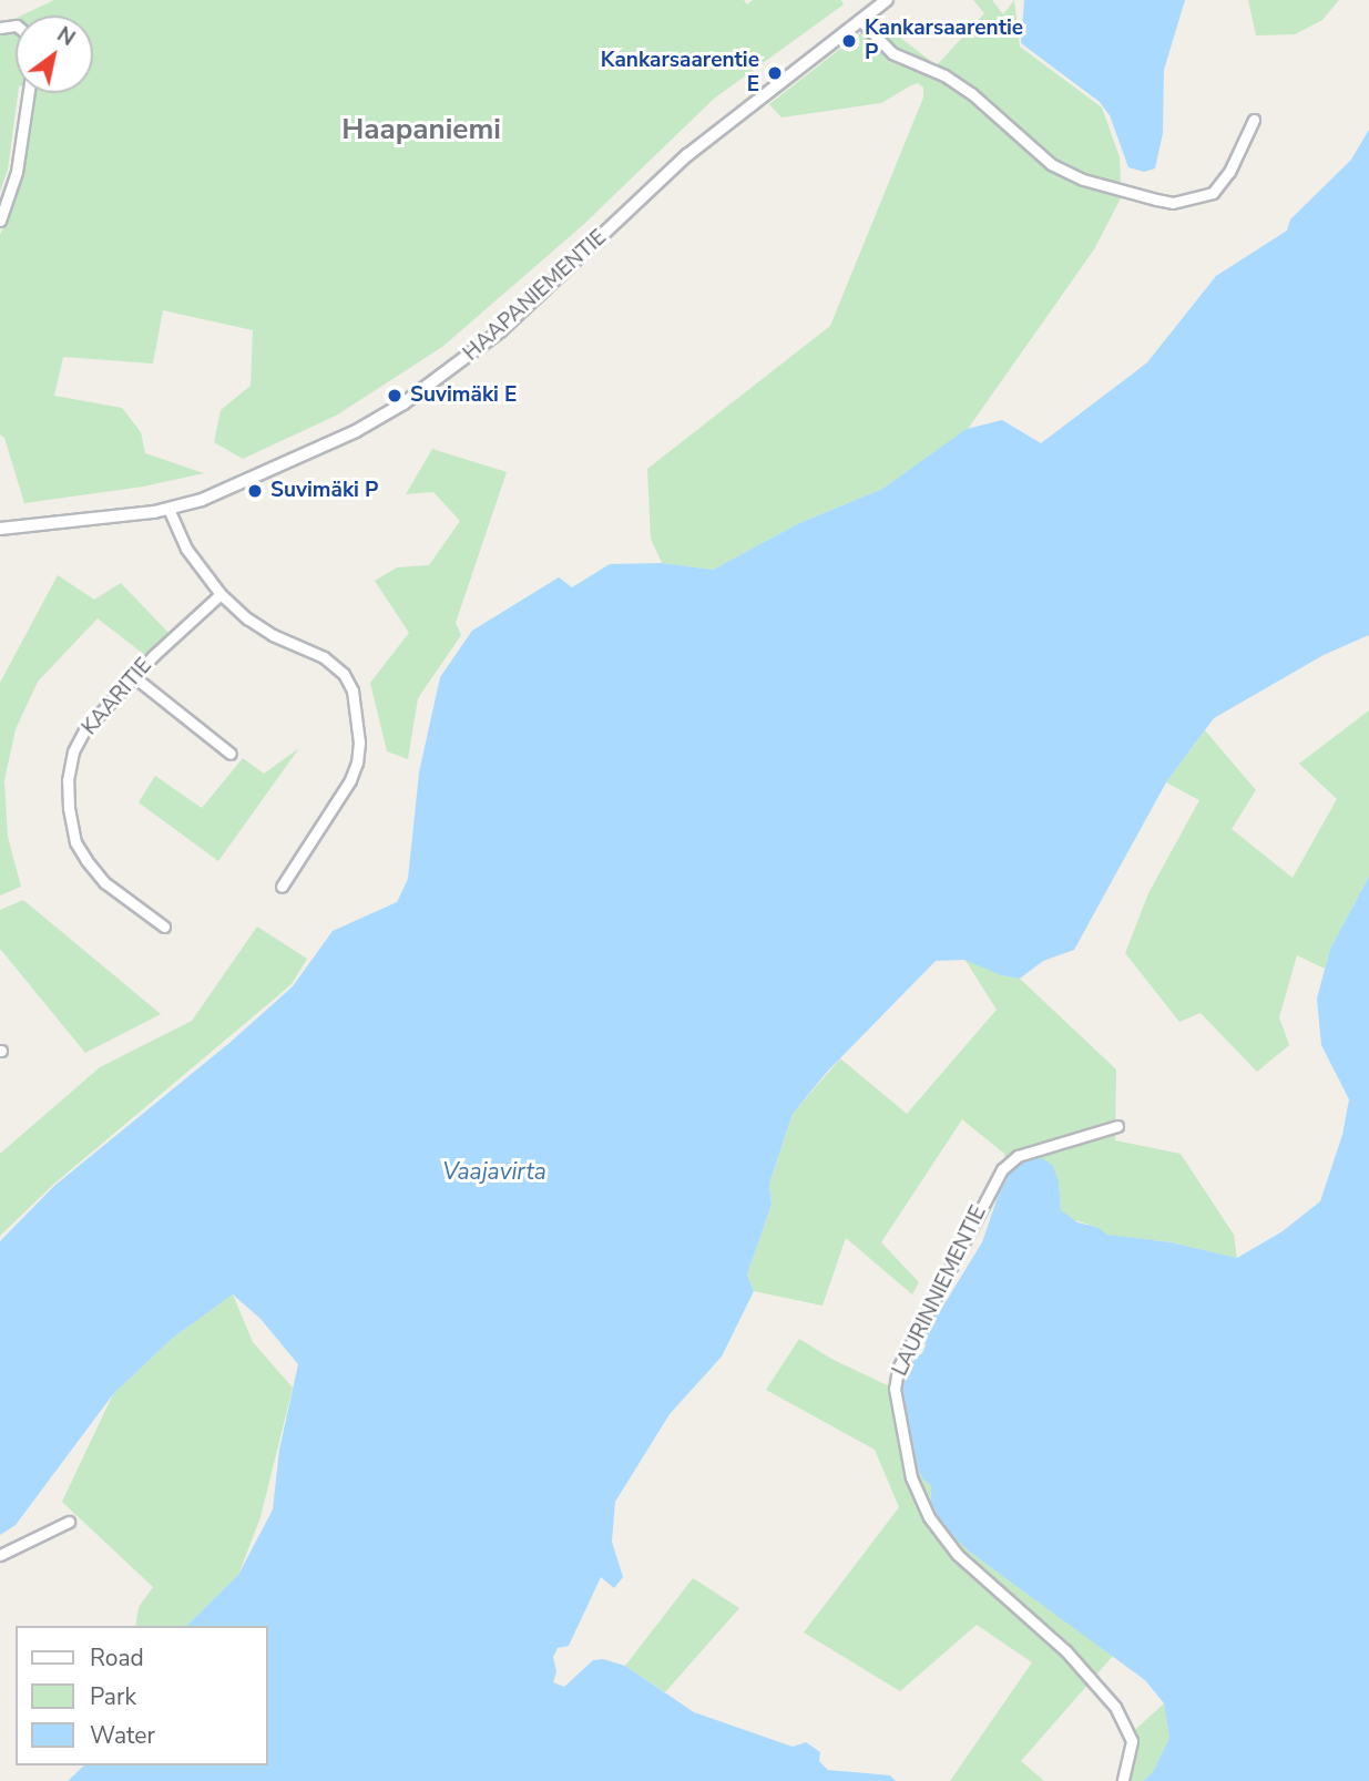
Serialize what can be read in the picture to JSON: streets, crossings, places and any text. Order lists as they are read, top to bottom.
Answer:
{
  "streets": {
    "street": ["HAAPANIEMENTIE", "KAARITIE", "LAURINNIEMENTIE"]
  },
  "districts": ["Haapaniemi"],
  "water": ["Vaajavirta"],
  "places": [
    "Kankarsaarentie P",
    "Kankarsaarentie E",
    "Suvimäki E",
    "Suvimäki P"
  ],
  "legend": ["Road", "Park", "Water"],
  "north": "top right"
}
